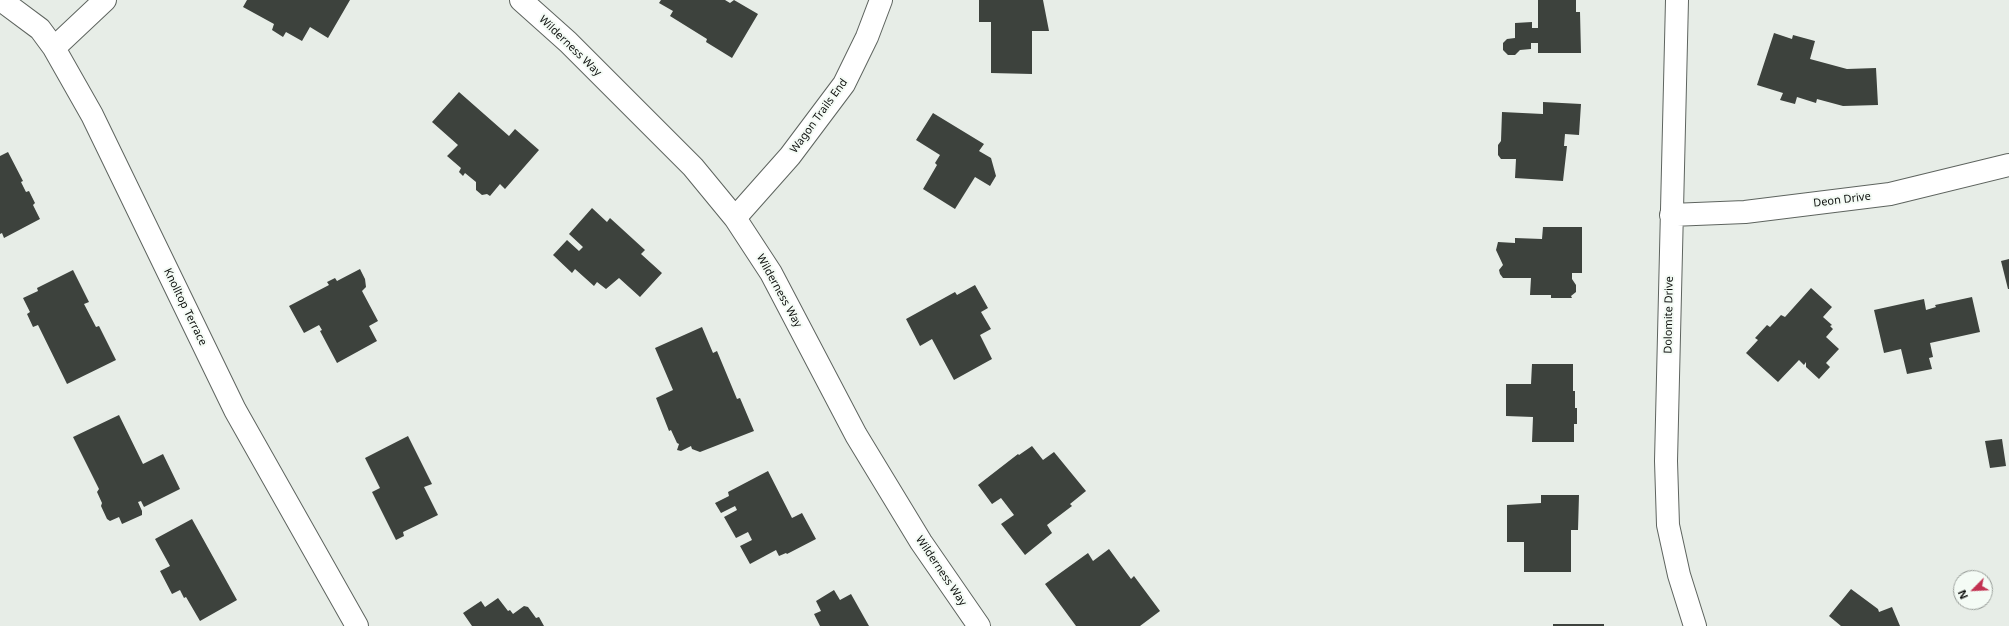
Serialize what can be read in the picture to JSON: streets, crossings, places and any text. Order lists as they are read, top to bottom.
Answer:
{
  "streets": {
    "street": [
      "Wilderness Way",
      "Wagon Trails End",
      "Deon Drive",
      "Knolltop Terrace",
      "Dolomite Drive"
    ]
  },
  "crossings": [
    ["Wilderness Way", "Wagon Trails End"],
    ["Deon Drive", "Dolomite Drive"]
  ],
  "north": "bottom left"
}
